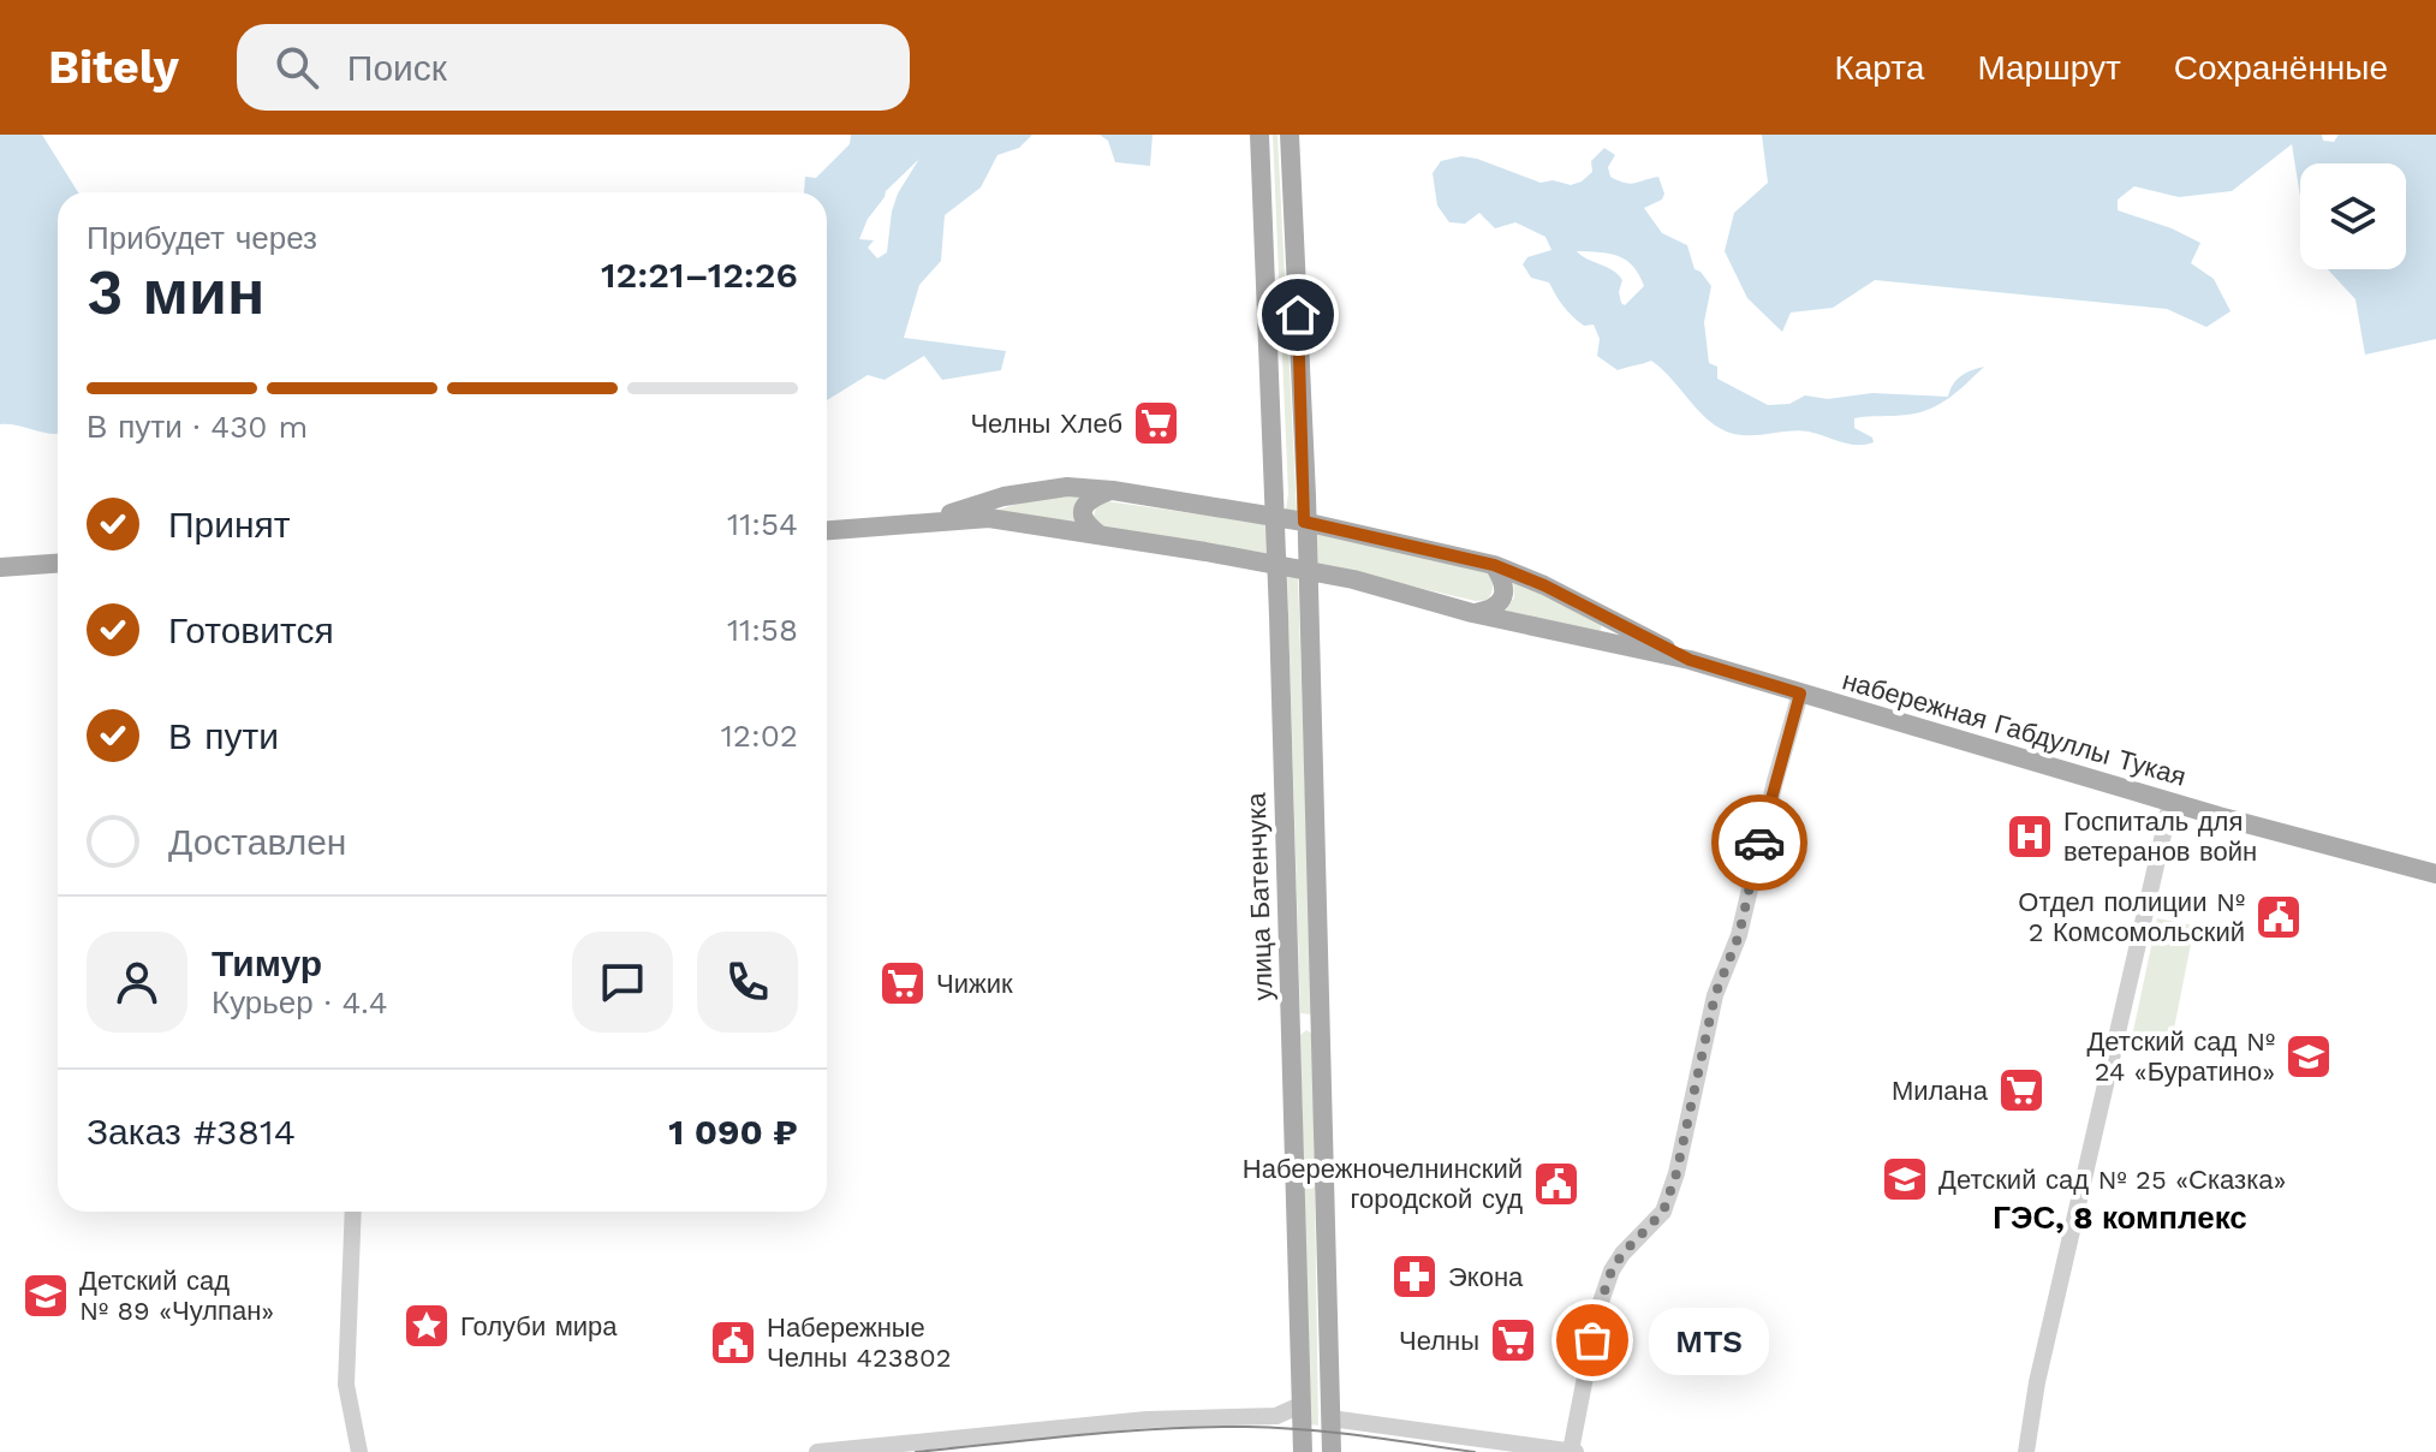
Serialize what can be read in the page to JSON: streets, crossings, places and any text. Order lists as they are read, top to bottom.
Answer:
{
  "streets": {
    "main road": ["набережная Габдуллы Тукая", "улица Батенчука"]
  },
  "crossings": [
    ["набережная Габдуллы Тукая", "улица Батенчука"]
  ],
  "districts": ["ГЭС, 8 комплекс"],
  "places": {
    "supermarket": [
      "Челны Хлеб",
      "Чижик",
      "Милана",
      "Челны"
    ],
    "hospital": ["Госпиталь для ветеранов войн"],
    "public building": ["Отдел полиции № 2 Комсомольский", "Набережночелнинский городской суд", "Набережные Челны 423802"],
    "school or university": ["Детский сад № 24 «Буратино»", "Детский сад № 25 «Сказка»", "Детский сад № 89 «Чулпан»"],
    "pharmacy": ["Экона"],
    "place": ["Голуби мира"],
    "other": ["MTS"]
  },
  "page": {
    "header": "Bitely",
    "search": "Поиск",
    "nav": ["Карта", "Маршрут", "Сохранённые"],
    "heading": ["3 мин", "Прибудет через", "12:21–12:26"],
    "panel": [
      "Тимур",
      "Курьер · 4.4",
      "Заказ #3814",
      "1 090 ₽"
    ],
    "bar": "В пути · 430 m",
    "list": [
      ["Принят", "11:54"],
      ["Готовится", "11:58"],
      ["В пути", "12:02"],
      "Доставлен"
    ],
    "bubble": "MTS"
  }
}
